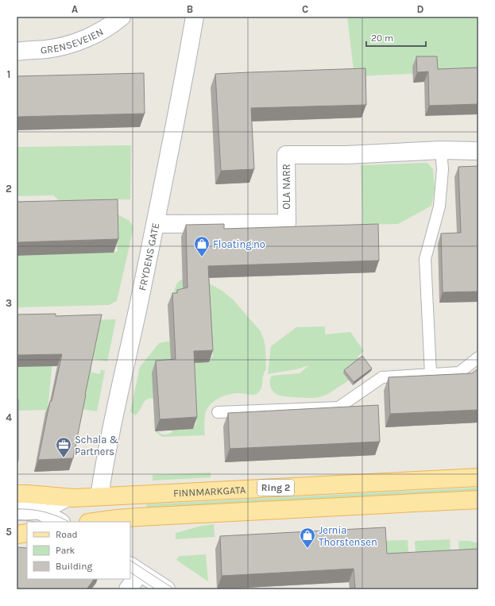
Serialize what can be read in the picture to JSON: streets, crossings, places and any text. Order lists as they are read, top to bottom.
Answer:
{
  "streets": {
    "main road": ["Ring 2", "FINNMARKGATA"],
    "street": ["GRENSEVEIEN", "OLA NARR", "FRYDENS GATE"]
  },
  "crossings": [
    ["OLA NARR", "FRYDENS GATE"],
    ["FRYDENS GATE", "FINNMARKGATA"]
  ],
  "places": {
    "shop": ["Floating.no", "Jernia Thorstensen"],
    "office": ["Schala & Partners"]
  },
  "legend": ["Road", "Park", "Building"],
  "scale_bar": "20 m",
  "grid": {
    "columns": [
      "A",
      "B",
      "C",
      "D"
    ],
    "rows": [
      "1",
      "2",
      "3",
      "4",
      "5"
    ]
  }
}
